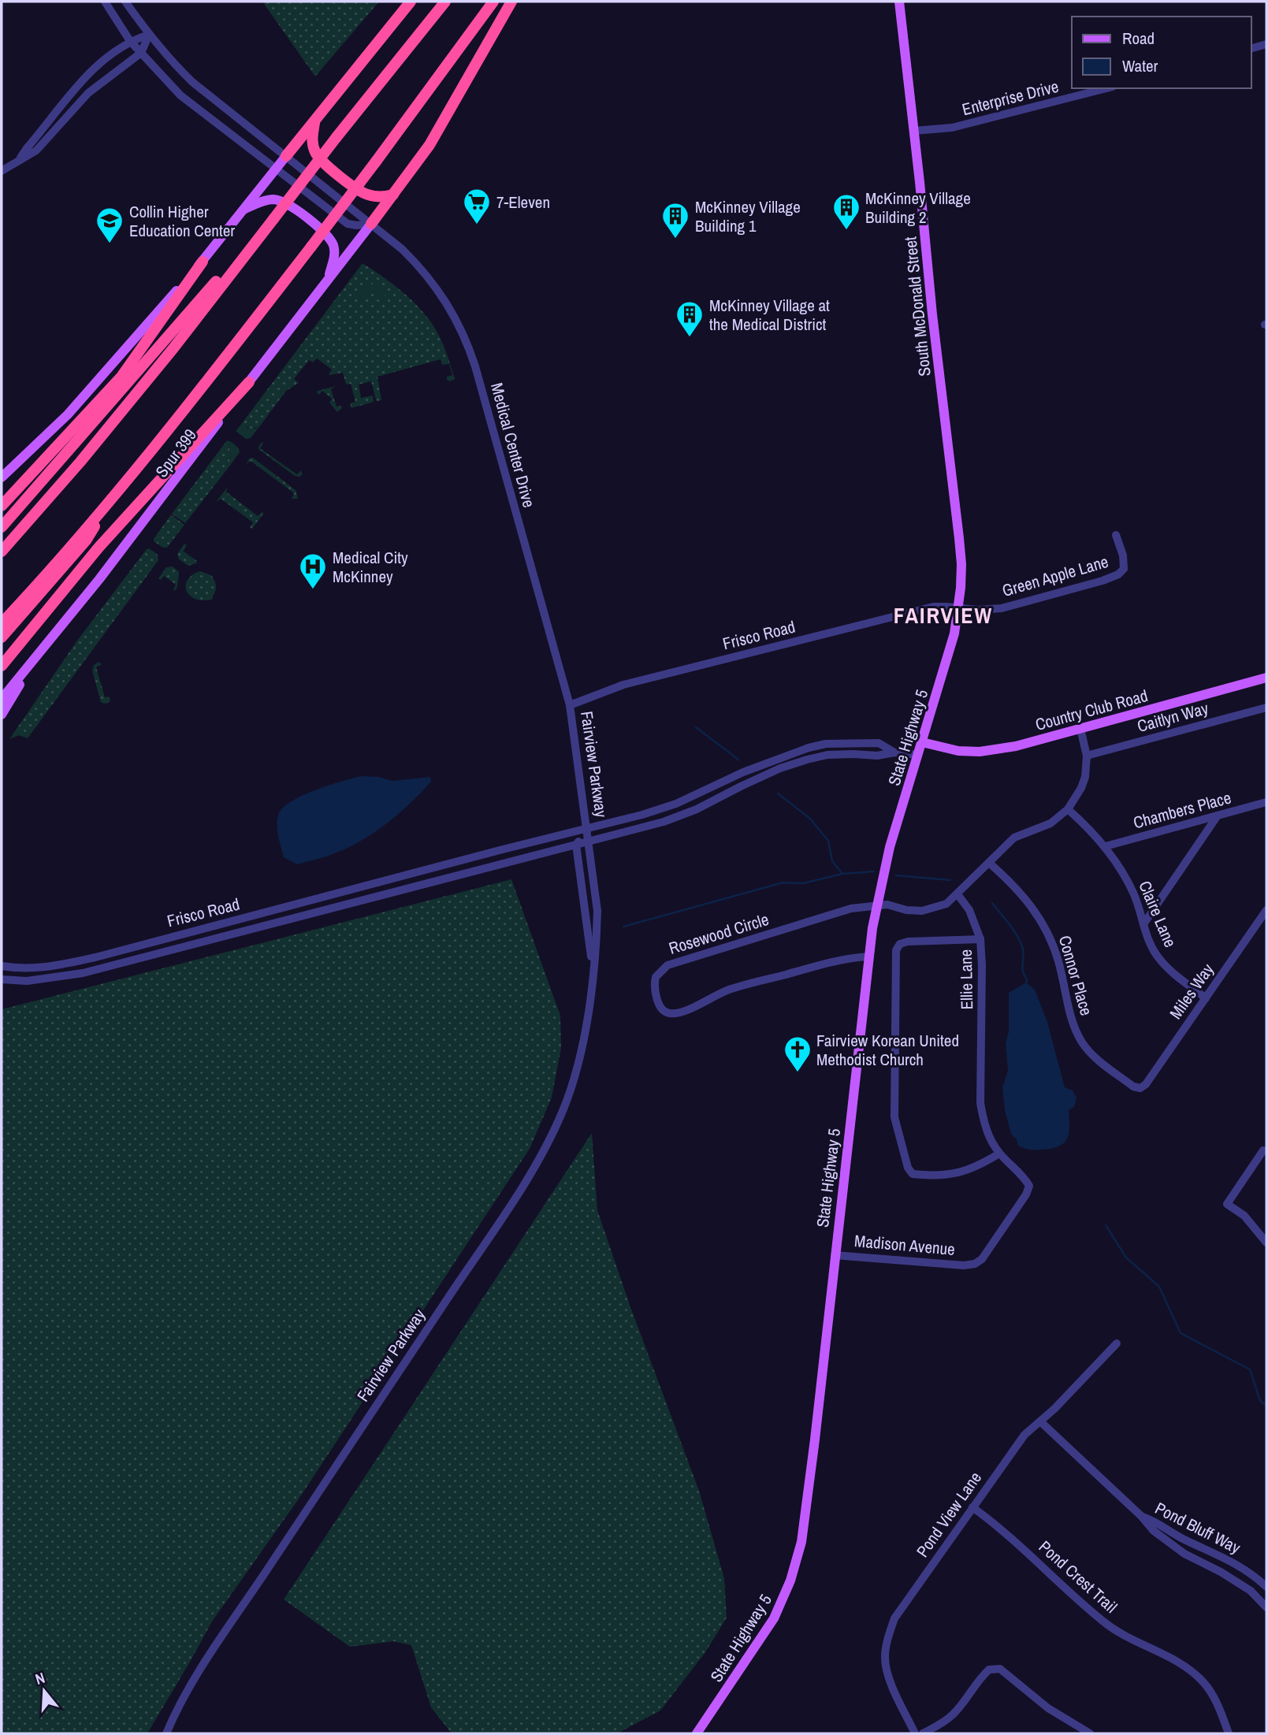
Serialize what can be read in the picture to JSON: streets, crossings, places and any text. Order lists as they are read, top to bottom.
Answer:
{
  "streets": {
    "main road": [
      "South McDonald Street",
      "Spur 399",
      "Country Club Road",
      "State Highway 5"
    ],
    "street": [
      "Enterprise Drive",
      "Medical Center Drive",
      "Green Apple Lane",
      "Frisco Road",
      "Caitlyn Way",
      "Fairview Parkway",
      "Chambers Place",
      "Claire Lane",
      "Rosewood Circle",
      "Connor Place",
      "Ellie Lane",
      "Miles Way",
      "Madison Avenue",
      "Pond View Lane",
      "Pond Bluff Way",
      "Pond Crest Trail"
    ]
  },
  "crossings": [
    ["Enterprise Drive", "South McDonald Street"],
    ["South McDonald Street", "Green Apple Lane"],
    ["South McDonald Street", "Frisco Road"],
    ["South McDonald Street", "State Highway 5"],
    ["Medical Center Drive", "Spur 399"],
    ["Medical Center Drive", "Frisco Road"],
    ["Medical Center Drive", "Fairview Parkway"],
    ["Green Apple Lane", "Frisco Road"],
    ["Green Apple Lane", "State Highway 5"],
    ["Frisco Road", "State Highway 5"],
    ["Frisco Road", "Fairview Parkway"],
    ["Country Club Road", "State Highway 5"],
    ["State Highway 5", "Rosewood Circle"],
    ["State Highway 5", "Madison Avenue"],
    ["Chambers Place", "Claire Lane"],
    ["Claire Lane", "Miles Way"],
    ["Connor Place", "Miles Way"],
    ["Ellie Lane", "Madison Avenue"],
    ["Pond View Lane", "Pond Bluff Way"],
    ["Pond View Lane", "Pond Crest Trail"]
  ],
  "districts": ["FAIRVIEW"],
  "places": {
    "supermarket": ["7-Eleven"],
    "building": ["McKinney Village Building 2", "McKinney Village Building 1", "McKinney Village at the Medical District"],
    "school or university": ["Collin Higher Education Center"],
    "hospital": ["Medical City McKinney"],
    "church": ["Fairview Korean United Methodist Church"]
  },
  "legend": ["Road", "Water"],
  "north": "top"
}
